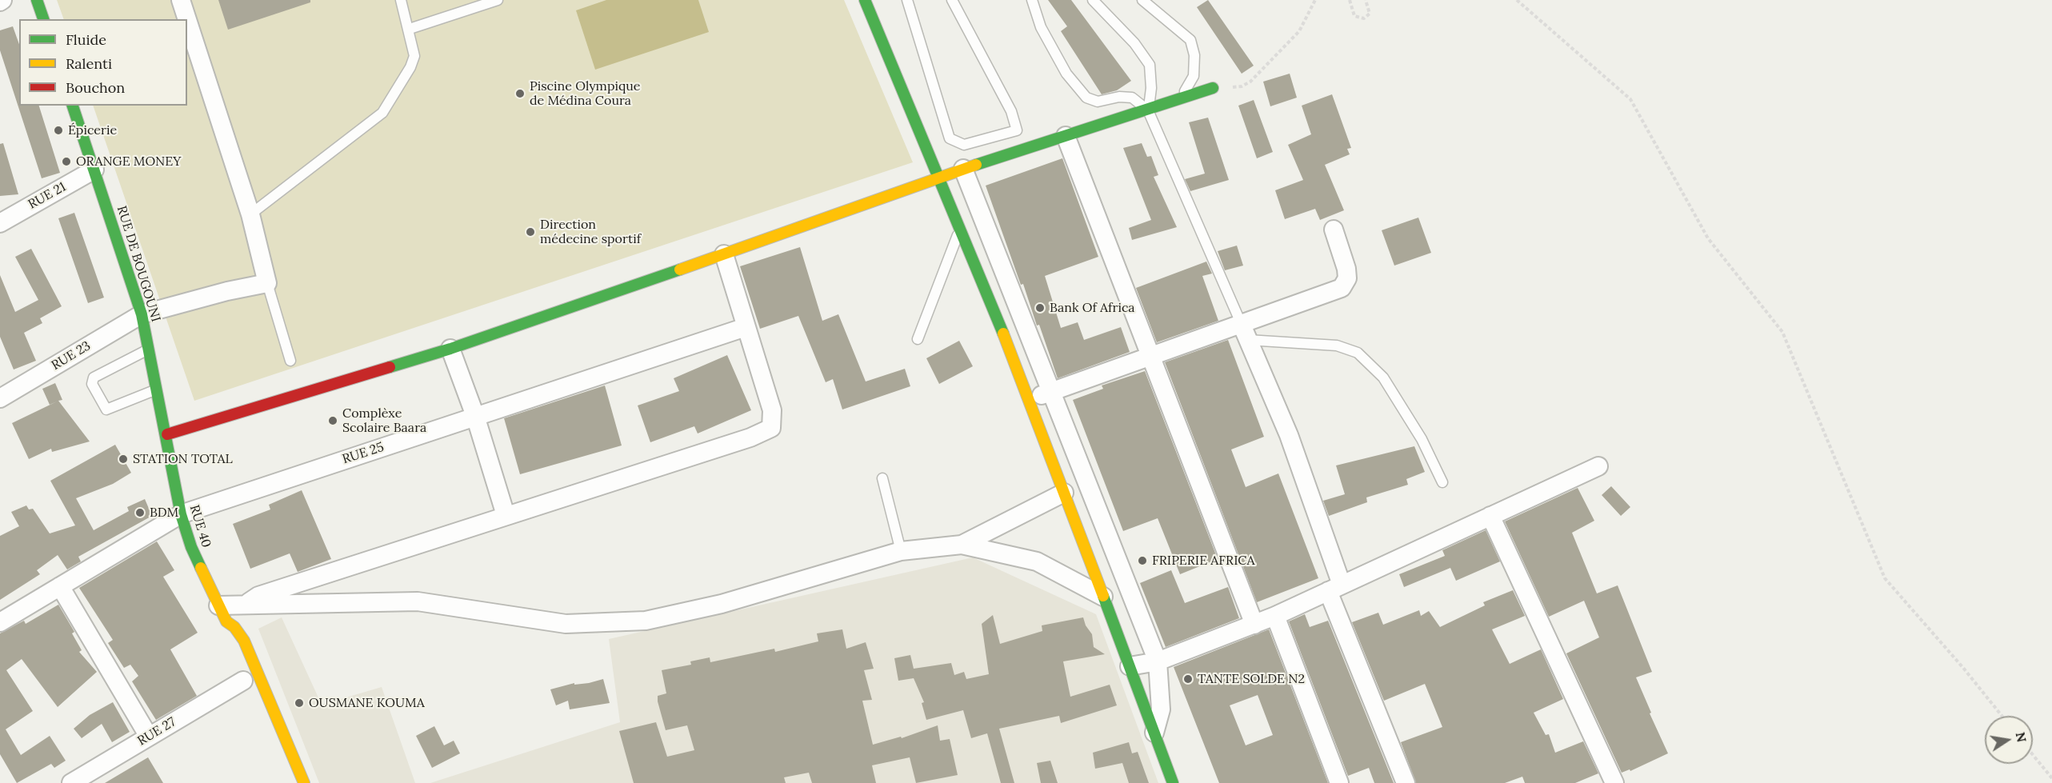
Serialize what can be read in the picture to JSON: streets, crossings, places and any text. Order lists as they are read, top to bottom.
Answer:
{
  "streets": {
    "street": [
      "RUE 21",
      "RUE DE BOUGOUNI",
      "RUE 23",
      "RUE 25",
      "RUE 40",
      "RUE 27"
    ]
  },
  "crossings": [
    ["RUE 21", "RUE DE BOUGOUNI"],
    ["RUE DE BOUGOUNI", "RUE 23"],
    ["RUE DE BOUGOUNI", "RUE 40"],
    ["RUE 25", "RUE 40"]
  ],
  "places": [
    "Piscine Olympique de Médina Coura",
    "Épicerie",
    "ORANGE MONEY",
    "Direction médecine sportif",
    "Bank Of Africa",
    "Complèxe Scolaire Baara",
    "STATION TOTAL",
    "BDM",
    "FRIPERIE AFRICA",
    "TANTE SOLDE N2",
    "OUSMANE KOUMA"
  ],
  "legend": ["Fluide", "Ralenti", "Bouchon"],
  "north": "right"
}
